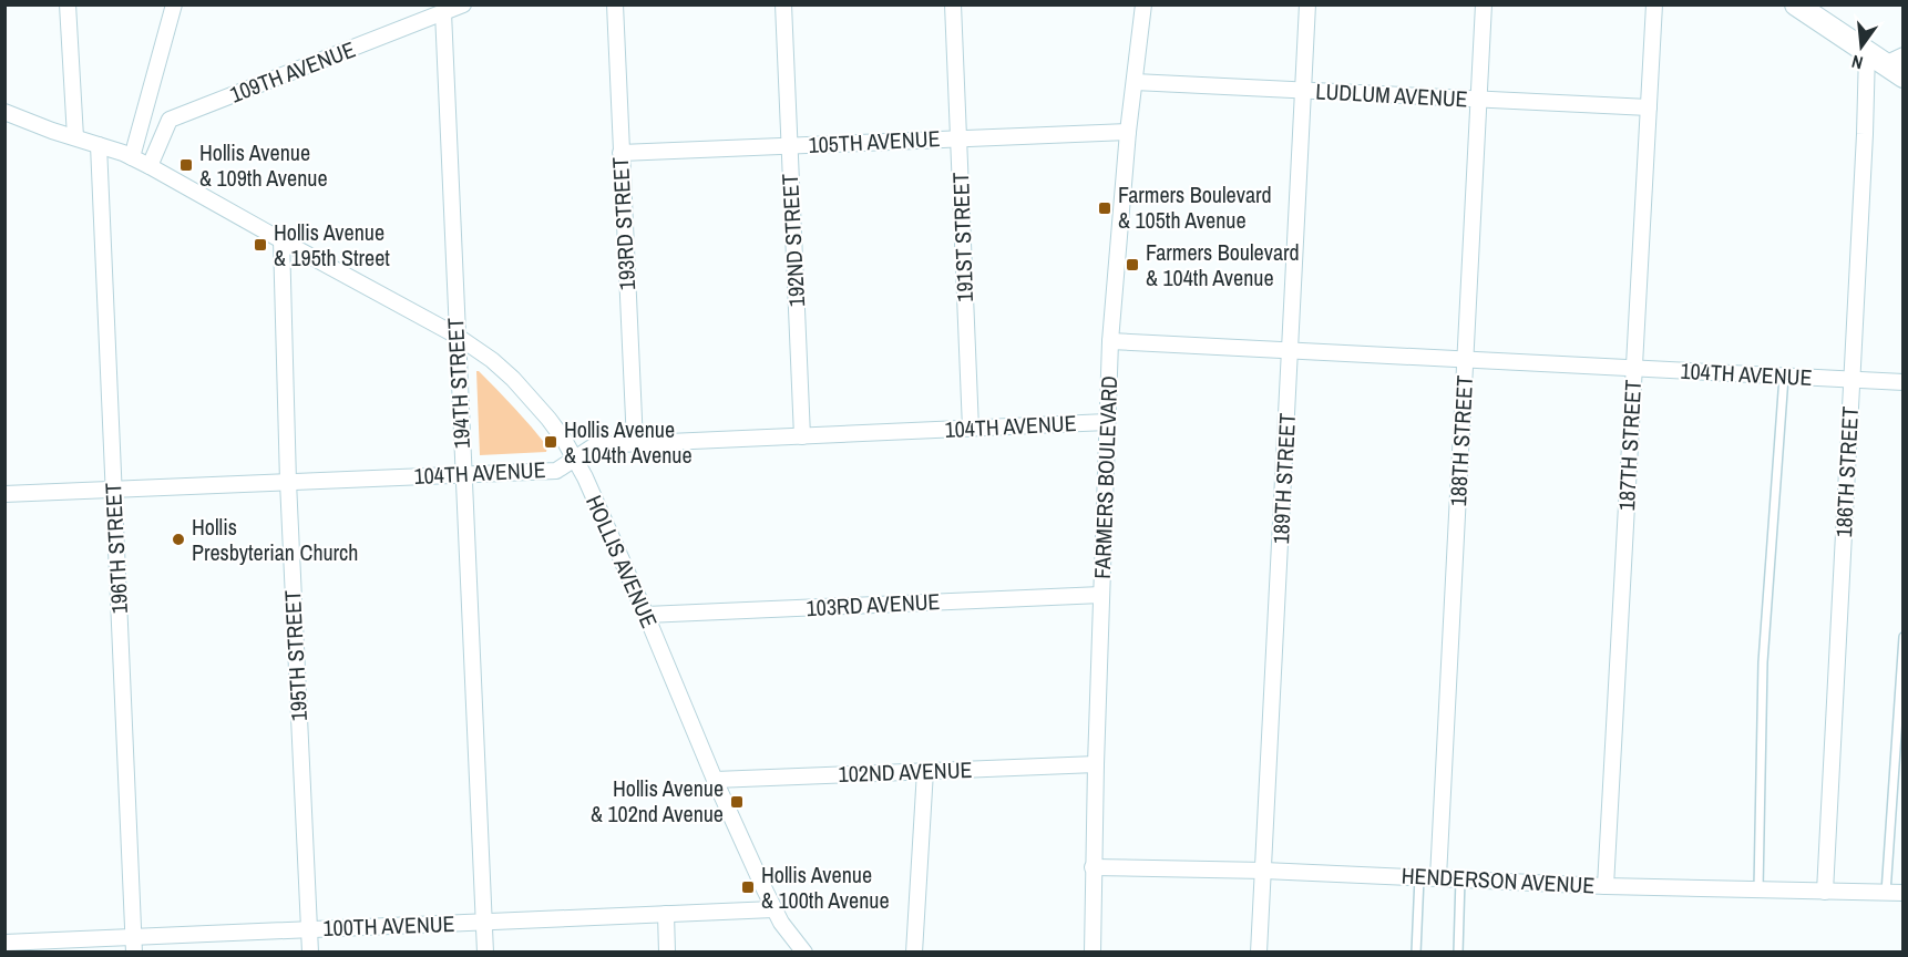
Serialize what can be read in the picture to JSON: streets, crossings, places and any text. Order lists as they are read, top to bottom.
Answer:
{
  "streets": {
    "street": [
      "109TH AVENUE",
      "LUDLUM AVENUE",
      "105TH AVENUE",
      "193RD STREET",
      "191ST STREET",
      "192ND STREET",
      "104TH AVENUE",
      "194TH STREET",
      "188TH STREET",
      "187TH STREET",
      "186TH STREET",
      "FARMERS BOULEVARD",
      "189TH STREET",
      "196TH STREET",
      "HOLLIS AVENUE",
      "103RD AVENUE",
      "195TH STREET",
      "102ND AVENUE",
      "HENDERSON AVENUE",
      "100TH AVENUE"
    ]
  },
  "crossings": [
    ["109TH AVENUE", "194TH STREET"],
    ["109TH AVENUE", "HOLLIS AVENUE"],
    ["LUDLUM AVENUE", "188TH STREET"],
    ["LUDLUM AVENUE", "187TH STREET"],
    ["LUDLUM AVENUE", "FARMERS BOULEVARD"],
    ["LUDLUM AVENUE", "189TH STREET"],
    ["105TH AVENUE", "193RD STREET"],
    ["105TH AVENUE", "191ST STREET"],
    ["105TH AVENUE", "192ND STREET"],
    ["105TH AVENUE", "FARMERS BOULEVARD"],
    ["193RD STREET", "104TH AVENUE"],
    ["191ST STREET", "104TH AVENUE"],
    ["192ND STREET", "104TH AVENUE"],
    ["104TH AVENUE", "194TH STREET"],
    ["104TH AVENUE", "188TH STREET"],
    ["104TH AVENUE", "187TH STREET"],
    ["104TH AVENUE", "186TH STREET"],
    ["104TH AVENUE", "FARMERS BOULEVARD"],
    ["104TH AVENUE", "189TH STREET"],
    ["104TH AVENUE", "196TH STREET"],
    ["104TH AVENUE", "HOLLIS AVENUE"],
    ["104TH AVENUE", "195TH STREET"],
    ["194TH STREET", "HOLLIS AVENUE"],
    ["194TH STREET", "100TH AVENUE"],
    ["188TH STREET", "HENDERSON AVENUE"],
    ["187TH STREET", "HENDERSON AVENUE"],
    ["186TH STREET", "HENDERSON AVENUE"],
    ["FARMERS BOULEVARD", "103RD AVENUE"],
    ["FARMERS BOULEVARD", "102ND AVENUE"],
    ["FARMERS BOULEVARD", "HENDERSON AVENUE"],
    ["189TH STREET", "HENDERSON AVENUE"],
    ["196TH STREET", "HOLLIS AVENUE"],
    ["196TH STREET", "100TH AVENUE"],
    ["HOLLIS AVENUE", "103RD AVENUE"],
    ["HOLLIS AVENUE", "195TH STREET"],
    ["HOLLIS AVENUE", "102ND AVENUE"],
    ["HOLLIS AVENUE", "100TH AVENUE"],
    ["195TH STREET", "100TH AVENUE"]
  ],
  "places": {
    "transit": [
      "Hollis Avenue & 109th Avenue",
      "Farmers Boulevard & 105th Avenue",
      "Hollis Avenue & 195th Street",
      "Farmers Boulevard & 104th Avenue",
      "Hollis Avenue & 104th Avenue",
      "Hollis Avenue & 102nd Avenue",
      "Hollis Avenue & 100th Avenue"
    ],
    "other": ["Hollis Presbyterian Church"]
  },
  "north": "bottom"
}
